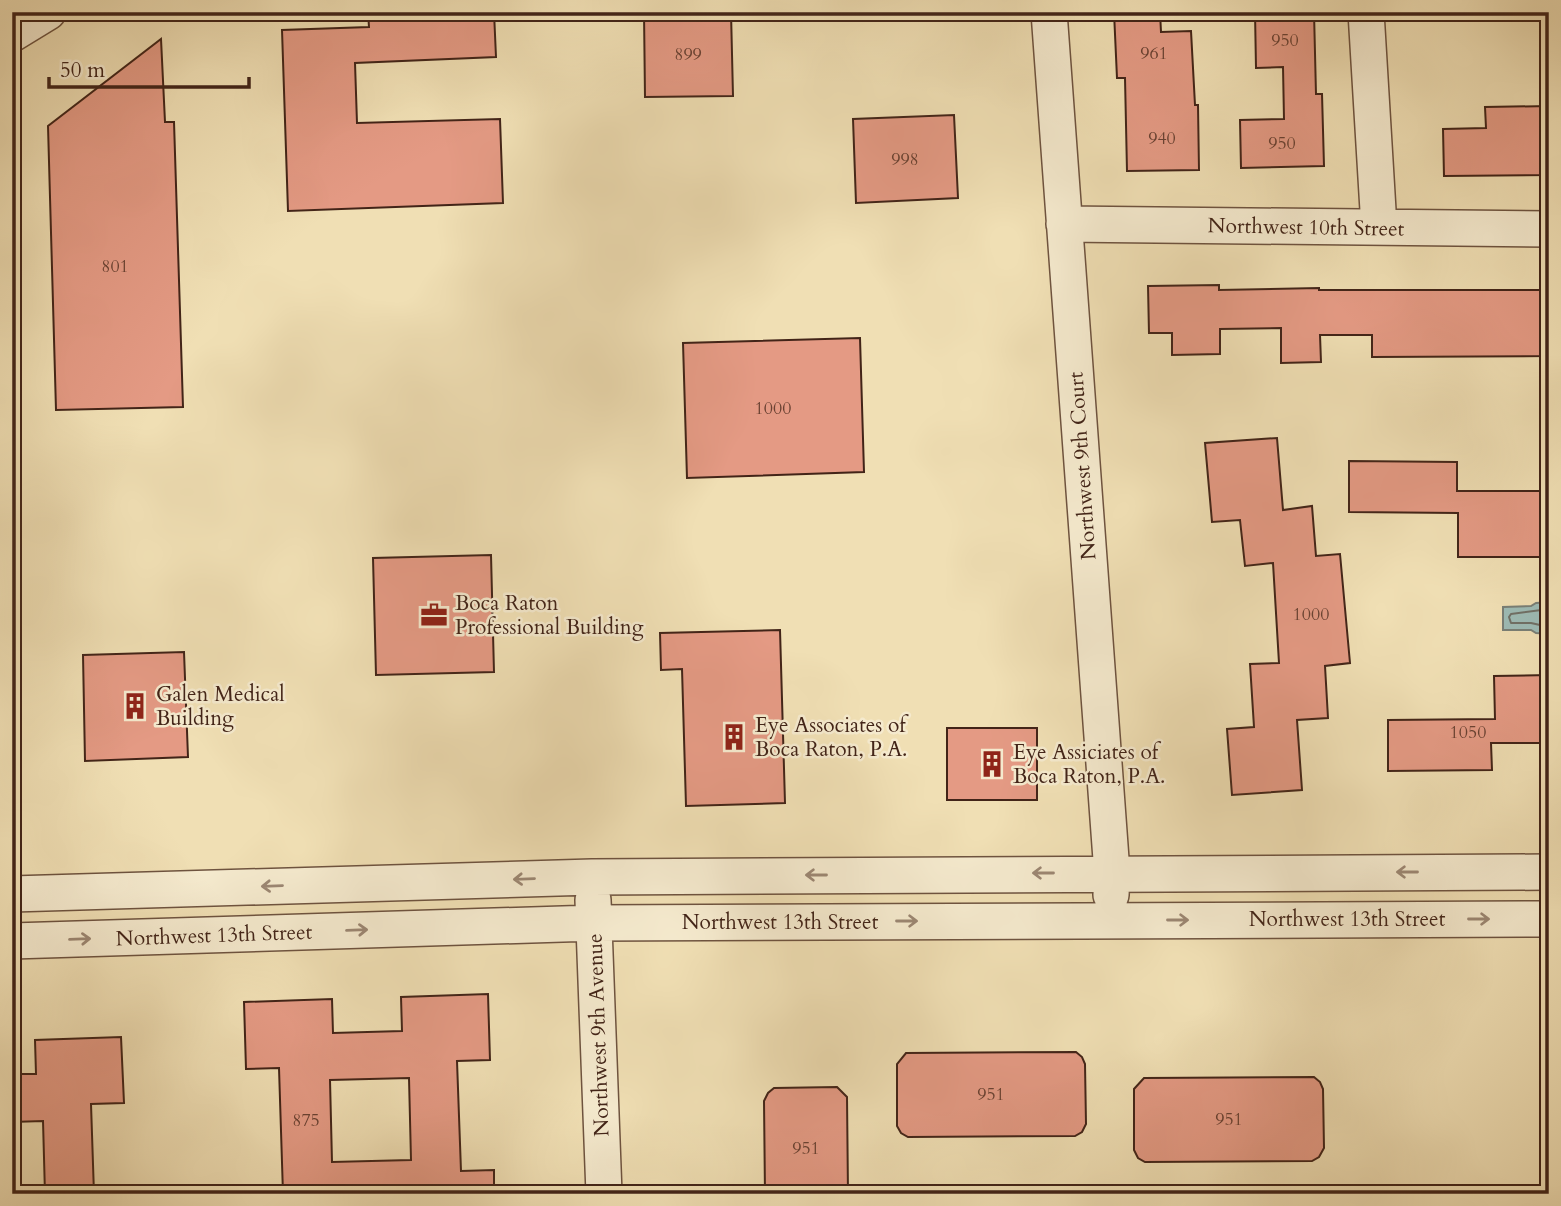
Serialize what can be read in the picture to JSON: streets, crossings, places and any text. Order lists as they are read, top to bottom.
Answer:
{
  "streets": {
    "street": [
      "Northwest 10th Street",
      "Northwest 9th Court",
      "Northwest 13th Street",
      "Northwest 9th Avenue"
    ]
  },
  "crossings": [
    ["Northwest 10th Street", "Northwest 9th Court"],
    ["Northwest 9th Court", "Northwest 13th Street"],
    ["Northwest 13th Street", "Northwest 9th Avenue"]
  ],
  "places": {
    "office": ["Boca Raton Professional Building"],
    "building": ["Galen Medical Building", "Eye Associates of Boca Raton, P.A.", "Eye Assiciates of Boca Raton, P.A."]
  },
  "house_numbers": [
    "950",
    "961",
    "899",
    "940",
    "950",
    "998",
    "801",
    "1000",
    "1000",
    "1050",
    "951",
    "951",
    "875",
    "951"
  ],
  "scale_bar": "50 m"
}
